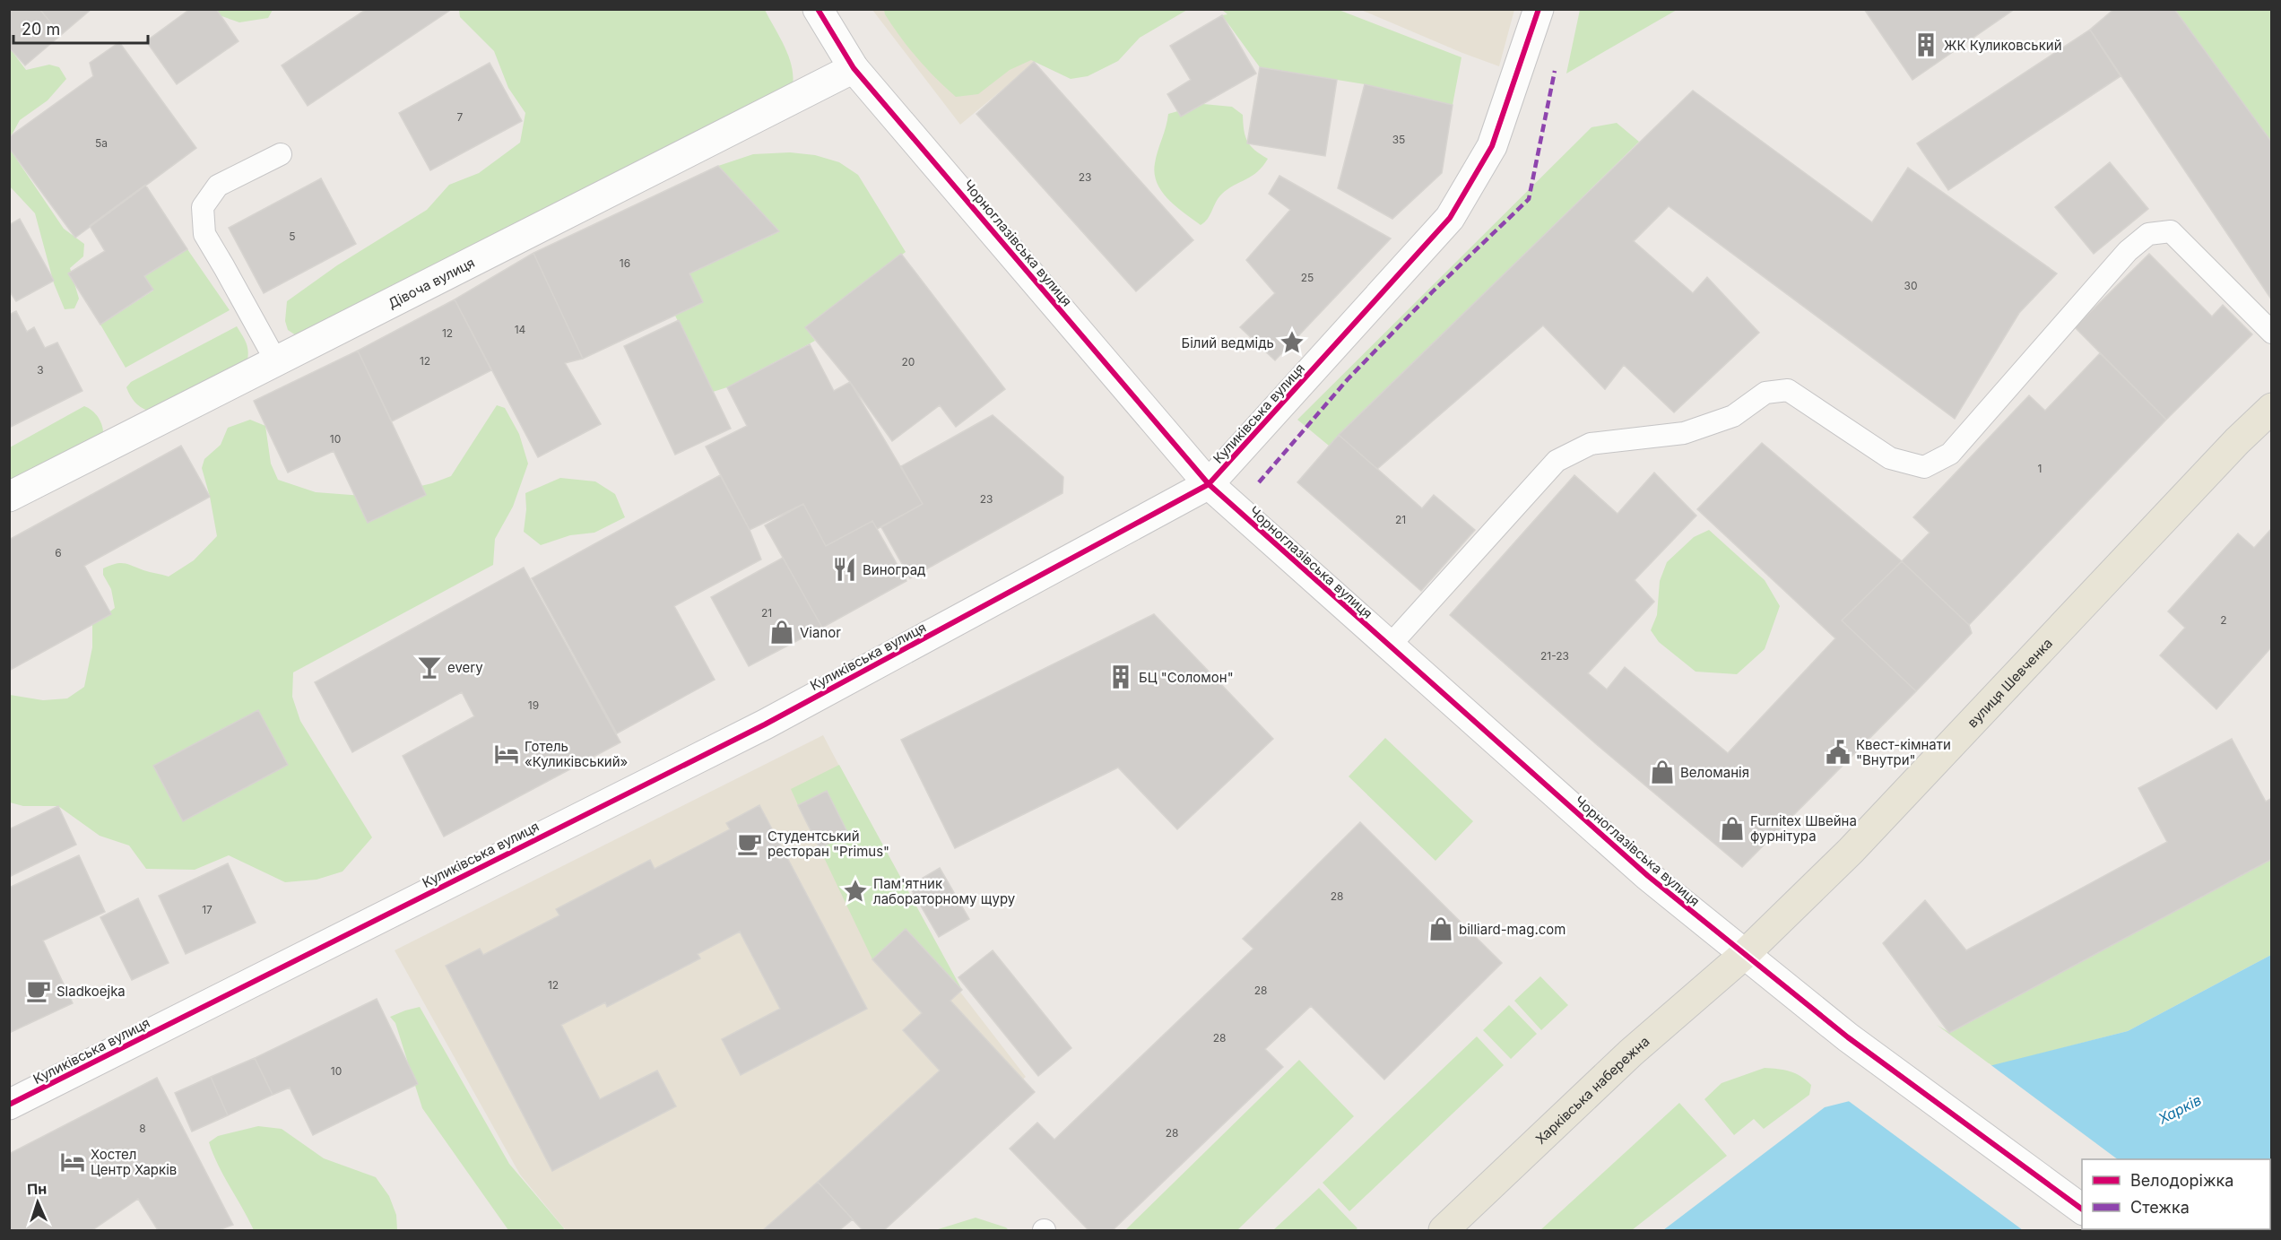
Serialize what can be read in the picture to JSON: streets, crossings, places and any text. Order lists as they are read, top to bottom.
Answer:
{
  "streets": {
    "main road": ["вулиця Шевченка", "Харківська набережна"],
    "street": ["Чорноглазівська вулиця", "Дівоча вулиця", "Куликівська вулиця"]
  },
  "crossings": [
    ["Чорноглазівська вулиця", "Дівоча вулиця"],
    ["Чорноглазівська вулиця", "Куликівська вулиця"],
    ["Чорноглазівська вулиця", "вулиця Шевченка"],
    ["Чорноглазівська вулиця", "Харківська набережна"],
    ["вулиця Шевченка", "Харківська набережна"]
  ],
  "water": ["Харків"],
  "places": {
    "building": ["ЖК Куликовський", "БЦ \"Соломон\""],
    "place": ["Білий ведмідь", "Пам'ятник лабораторному щуру"],
    "restaurant": ["Виноград"],
    "shop": [
      "Vianor",
      "Веломанія",
      "Furnitex Швейна фурнітура",
      "billiard-mag.com"
    ],
    "bar": ["every"],
    "public building": ["Квест-кімнати \"Внутри\""],
    "hotel": ["Готель «Куликівський»", "Хостел Центр Харків"],
    "cafe": ["Студентський ресторан \"Primus\"", "Sladkoejka"]
  },
  "house_numbers": [
    "7",
    "35",
    "5а",
    "23",
    "5",
    "16",
    "25",
    "30",
    "14",
    "12",
    "12",
    "20",
    "3",
    "10",
    "1",
    "23",
    "21",
    "6",
    "21",
    "2",
    "21-23",
    "19",
    "28",
    "17",
    "12",
    "28",
    "28",
    "10",
    "8",
    "28"
  ],
  "legend": ["Велодоріжка", "Стежка"],
  "scale_bar": "20 m",
  "north": "top"
}
